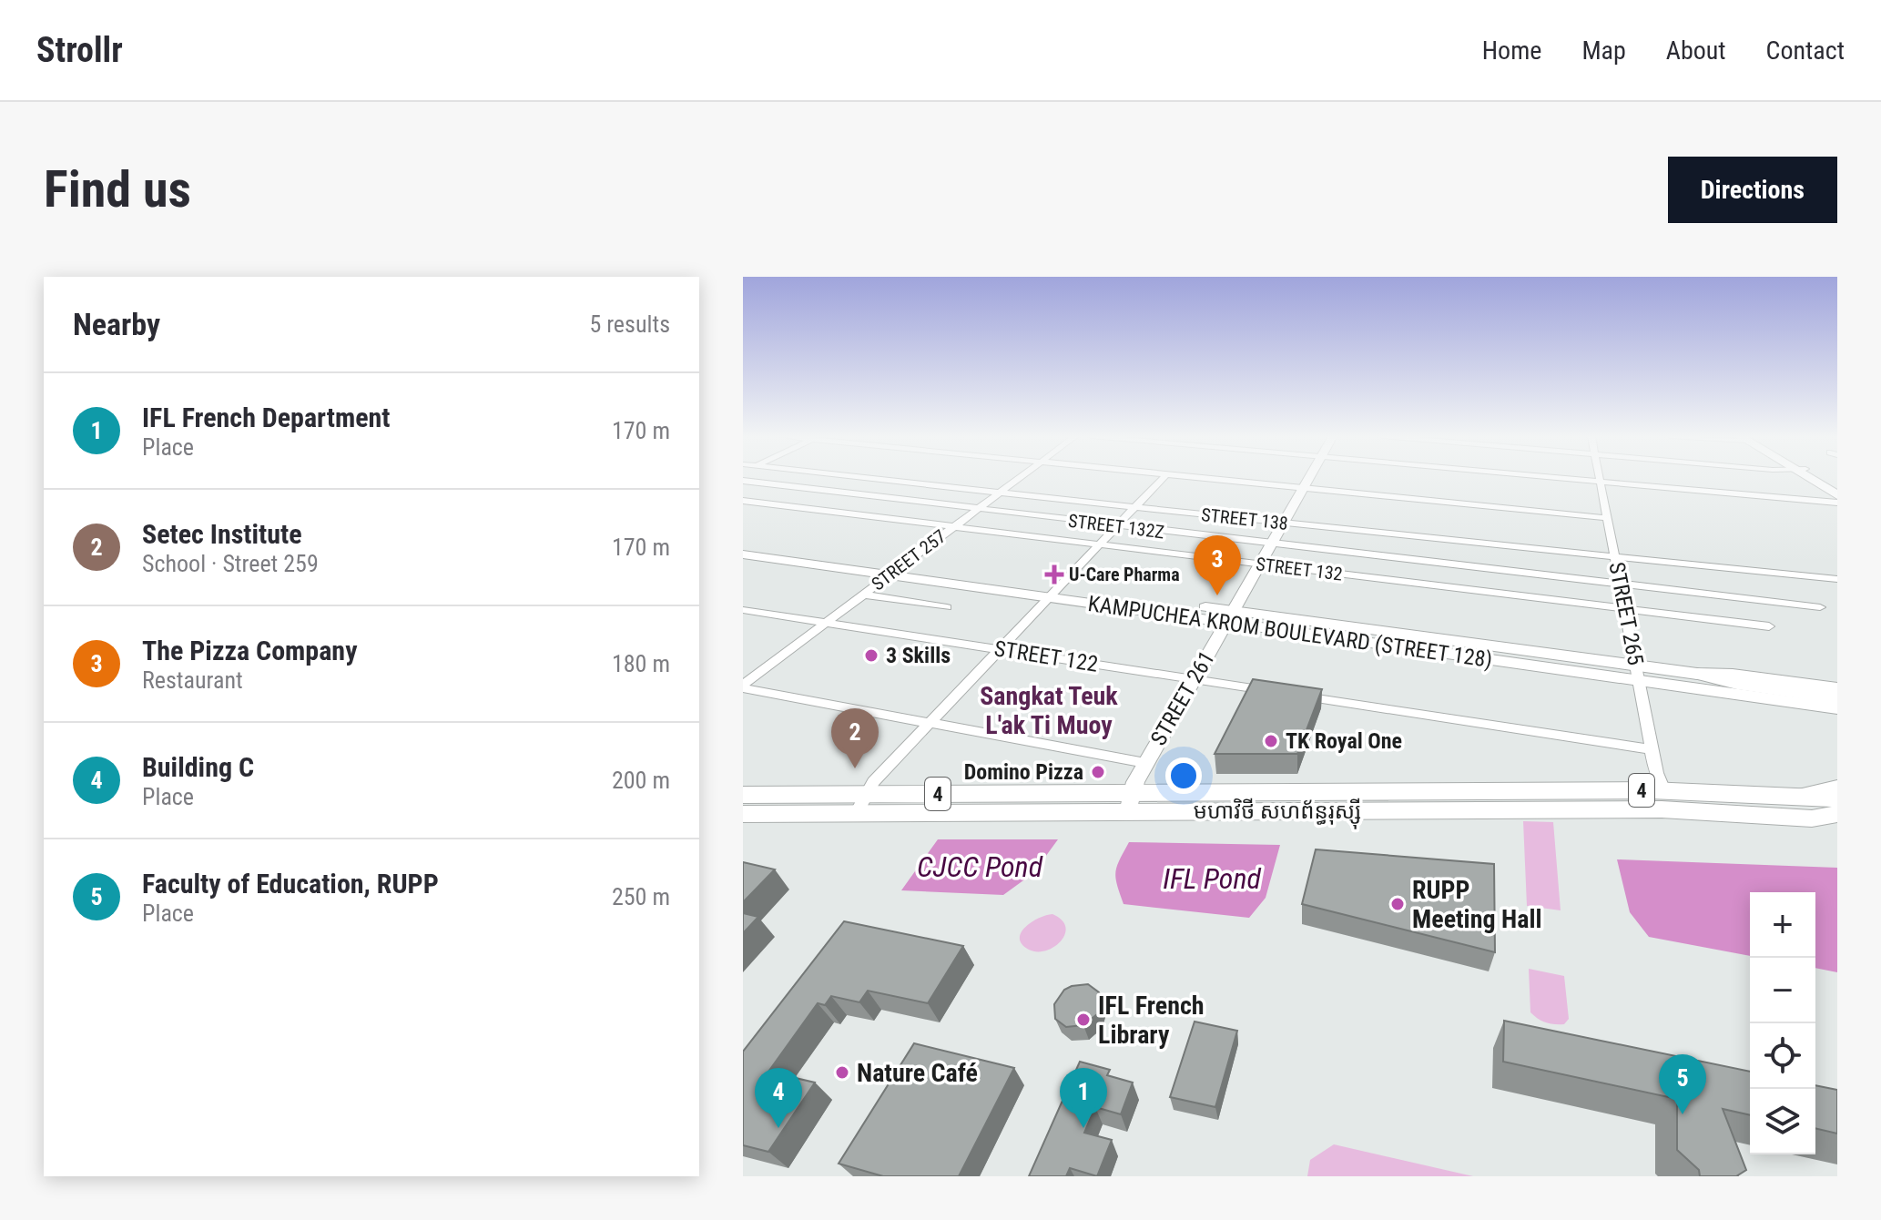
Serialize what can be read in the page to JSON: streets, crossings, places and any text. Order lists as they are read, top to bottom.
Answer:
{
  "streets": {
    "main road": ["KAMPUCHEA KROM BOULEVARD (STREET 128)", "4", "មហាវិថី សហព័ន្ធរុស្ស៊ី"],
    "street": [
      "STREET 138",
      "STREET 132Z",
      "STREET 257",
      "STREET 132",
      "STREET 265",
      "STREET 122",
      "STREET 261"
    ]
  },
  "crossings": [
    ["STREET 138", "STREET 257"],
    ["STREET 138", "STREET 265"],
    ["STREET 138", "STREET 261"],
    ["STREET 132Z", "STREET 257"],
    ["STREET 132Z", "STREET 265"],
    ["STREET 132Z", "STREET 261"],
    ["STREET 257", "STREET 132"],
    ["STREET 257", "KAMPUCHEA KROM BOULEVARD (STREET 128)"],
    ["STREET 257", "STREET 122"],
    ["STREET 132", "STREET 265"],
    ["STREET 132", "STREET 261"],
    ["STREET 265", "KAMPUCHEA KROM BOULEVARD (STREET 128)"],
    ["STREET 265", "មហាវិថី សហព័ន្ធរុស្ស៊ី"],
    ["KAMPUCHEA KROM BOULEVARD (STREET 128)", "STREET 261"],
    ["STREET 122", "STREET 261"],
    ["STREET 261", "មហាវិថី សហព័ន្ធរុស្ស៊ី"]
  ],
  "districts": ["Sangkat Teuk L'ak Ti Muoy"],
  "water": ["CJCC Pond", "IFL Pond"],
  "places": {
    "health": ["U-Care Pharma"],
    "other": [
      "3 Skills",
      "TK Royal One",
      "Domino Pizza",
      "RUPP Meeting Hall",
      "IFL French Library",
      "Nature Café"
    ]
  },
  "page": {
    "header": "Strollr",
    "nav": [
      "Home",
      "Map",
      "About",
      "Contact"
    ],
    "buttons": "Directions",
    "title": "Find us",
    "heading": ["Nearby", "5 results"],
    "list": [
      {
        "mark": "1",
        "name": "IFL French Department",
        "note": "Place",
        "value": "170 m"
      },
      {
        "mark": "2",
        "name": "Setec Institute",
        "note": "School · Street 259",
        "value": "170 m"
      },
      {
        "mark": "3",
        "name": "The Pizza Company",
        "note": "Restaurant",
        "value": "180 m"
      },
      {
        "mark": "4",
        "name": "Building C",
        "note": "Place",
        "value": "200 m"
      },
      {
        "mark": "5",
        "name": "Faculty of Education, RUPP",
        "note": "Place",
        "value": "250 m"
      }
    ],
    "pins": [
      "3",
      "2",
      "5",
      "1",
      "4"
    ],
    "map_buttons": ["+", "−"]
  }
}
